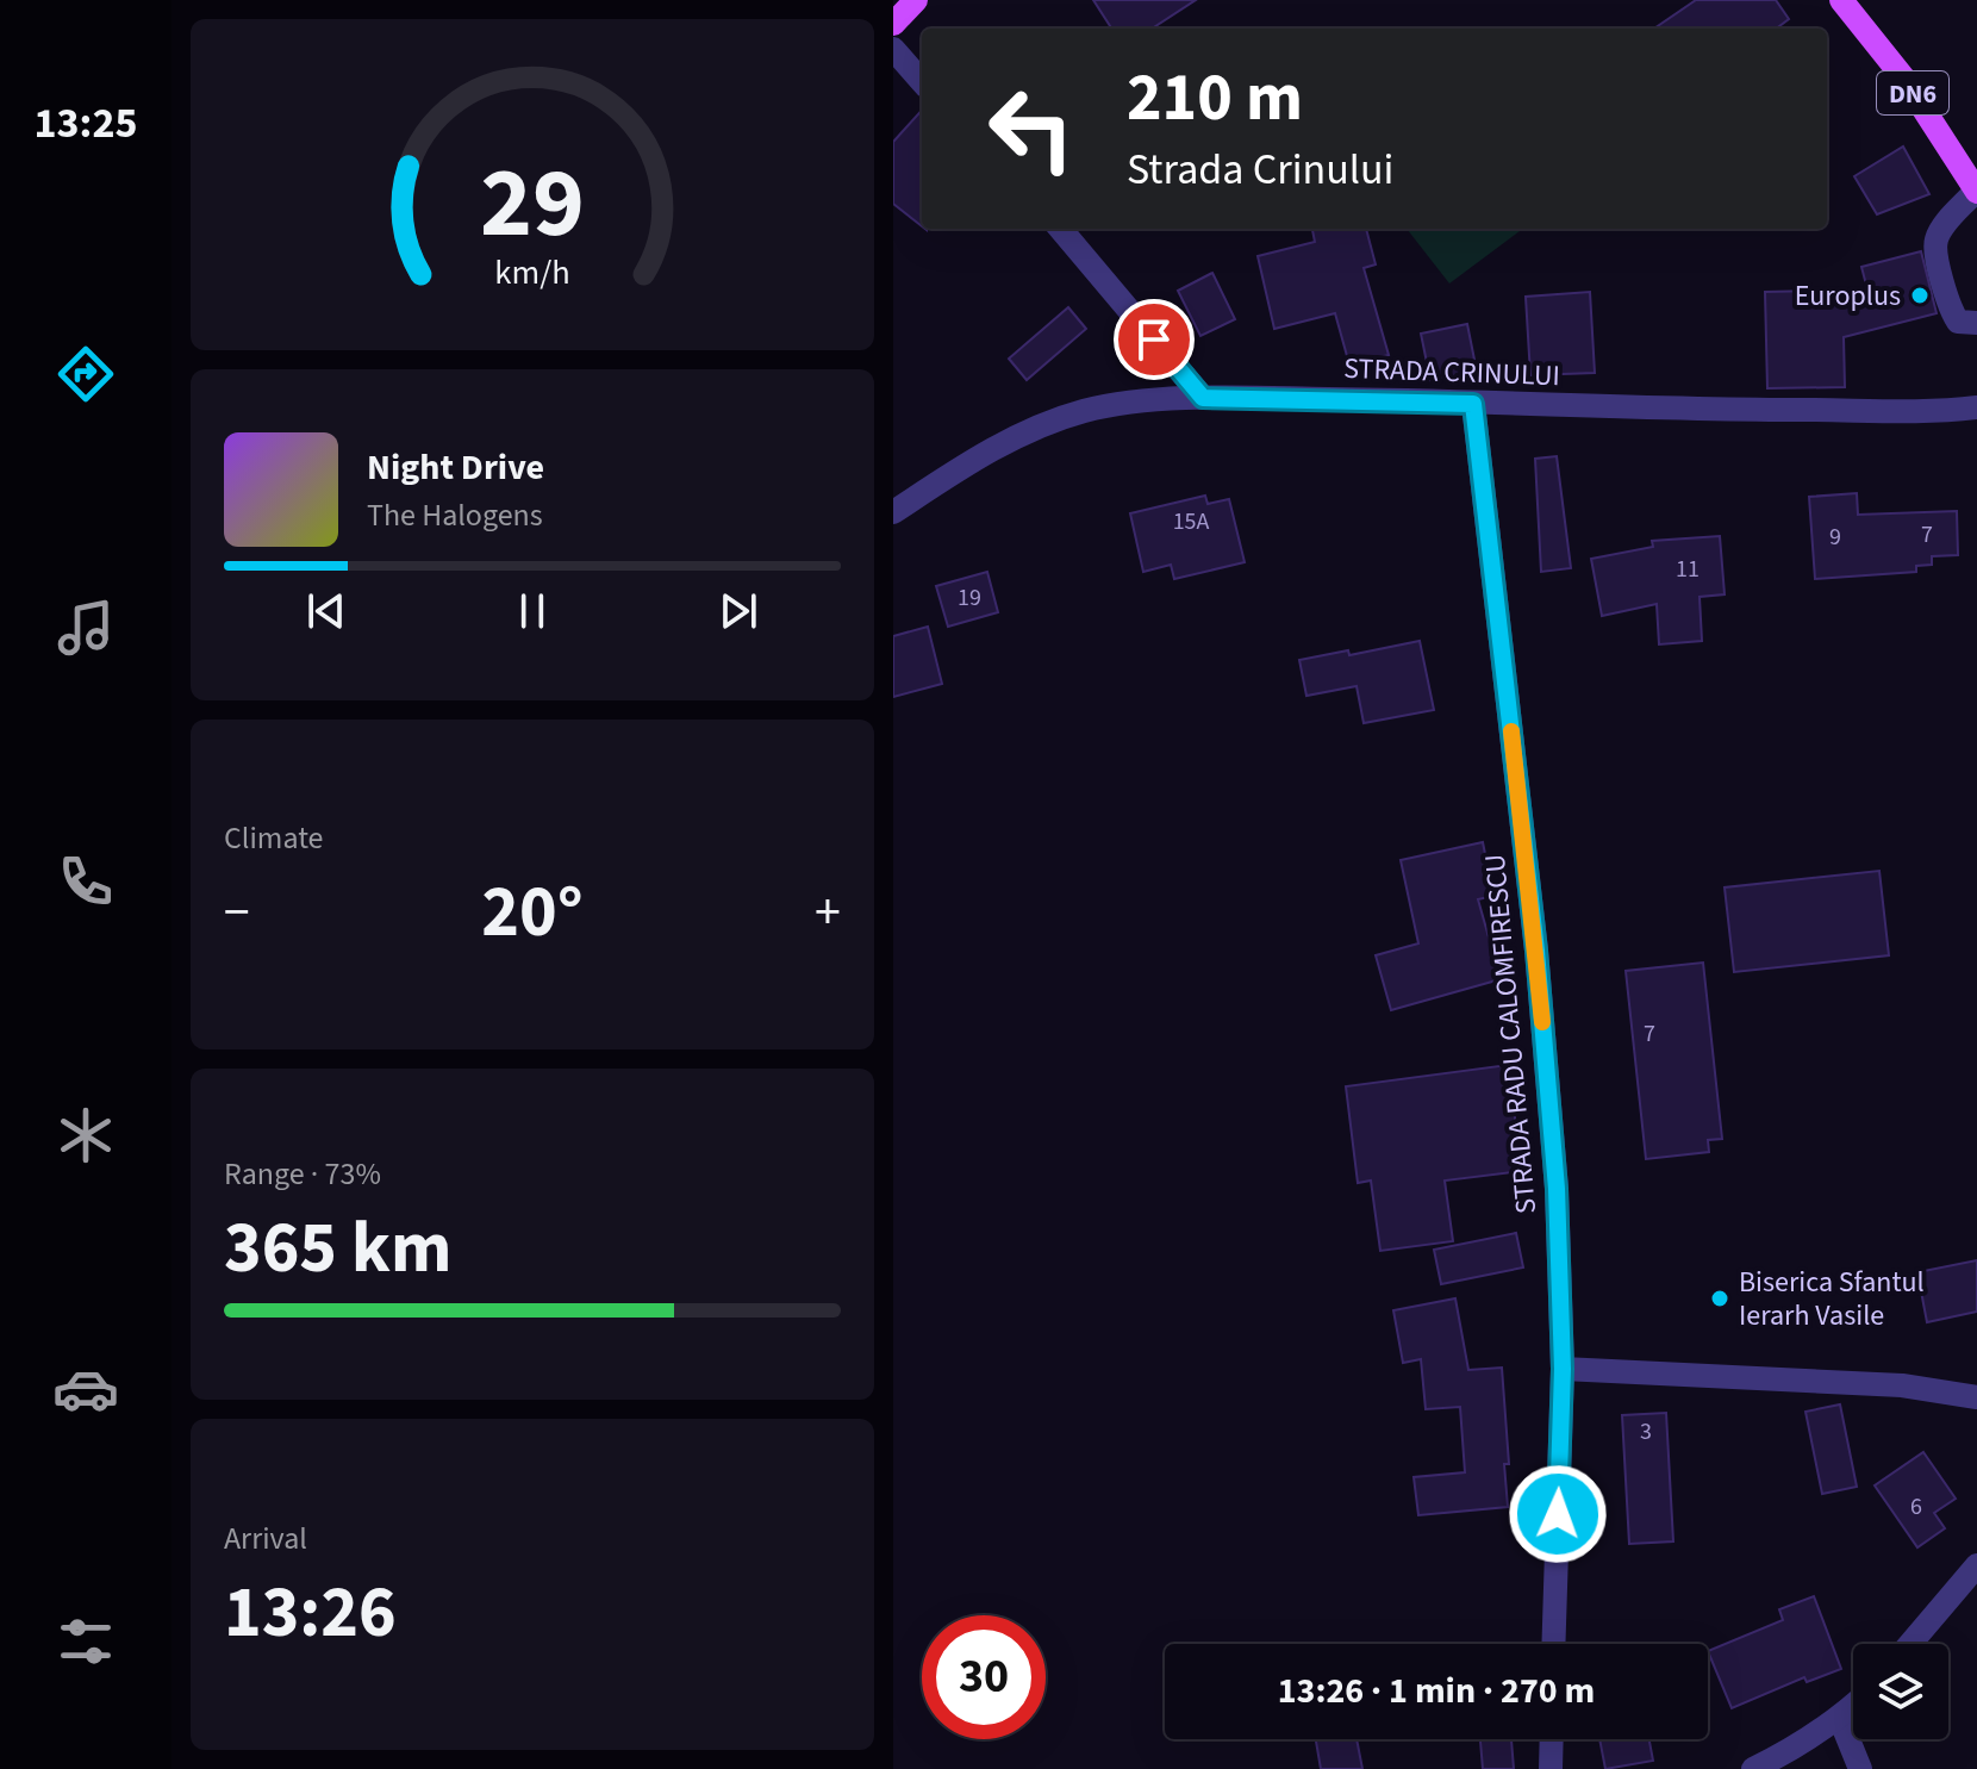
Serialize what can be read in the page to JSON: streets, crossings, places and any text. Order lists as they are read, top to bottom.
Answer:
{
  "streets": {
    "main road": ["DN6"],
    "street": ["STRADA CRINULUI", "STRADA RADU CALOMFIRESCU"]
  },
  "crossings": [
    ["STRADA CRINULUI", "STRADA RADU CALOMFIRESCU"]
  ],
  "places": ["Europlus", "Biserica Sfantul Ierarh Vasile"],
  "house_numbers": [
    "15A",
    "7",
    "9",
    "11",
    "19",
    "7",
    "3",
    "6"
  ],
  "page": {
    "tabs": "13:25",
    "turn": ["210 m", "Strada Crinului"],
    "song": ["Night Drive", "The Halogens"],
    "tile": [
      "Climate",
      ["Range · 73%", "365 km"],
      ["Arrival", "13:26"]
    ],
    "heat": ["−", "20°", "+"],
    "limit": "30",
    "trip": "13:26 · 1 min · 270 m",
    "gauge": ["29", "km/h"]
  }
}
